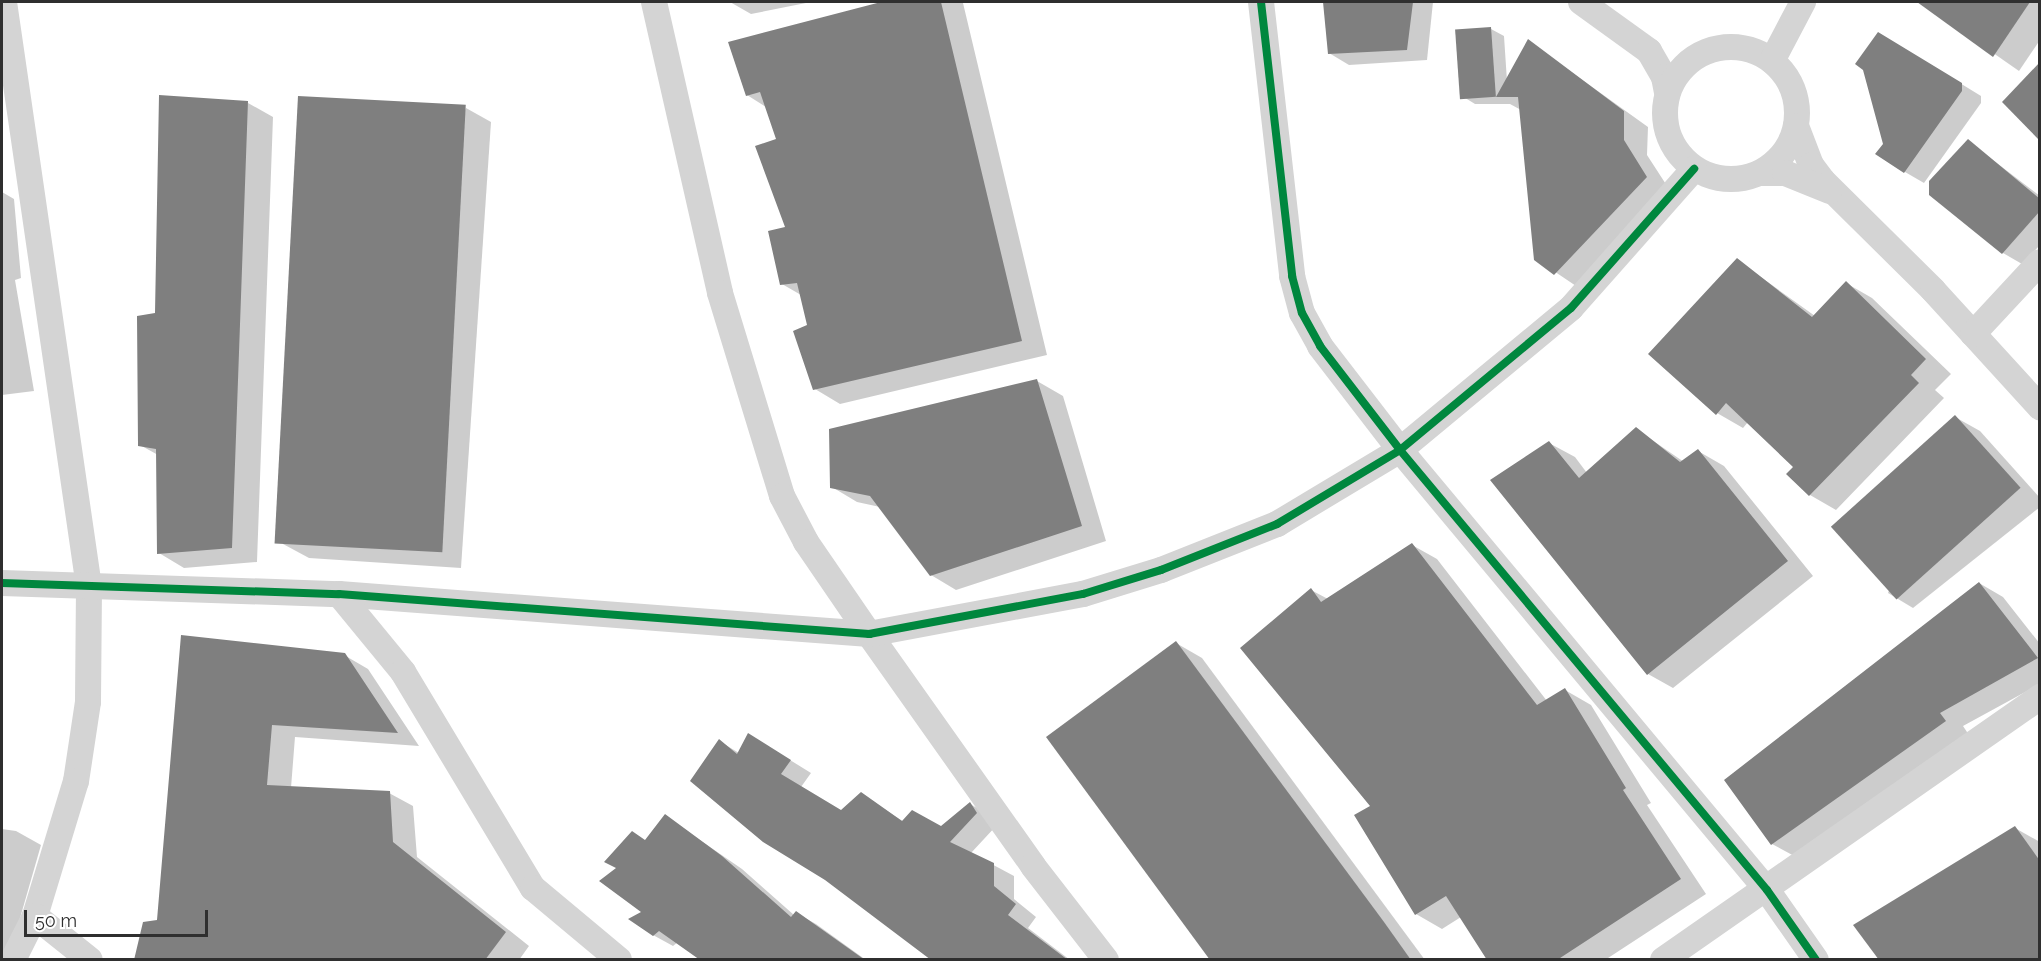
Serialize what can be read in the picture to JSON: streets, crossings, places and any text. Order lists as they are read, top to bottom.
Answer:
{
  "scale_bar": "50 m"
}
